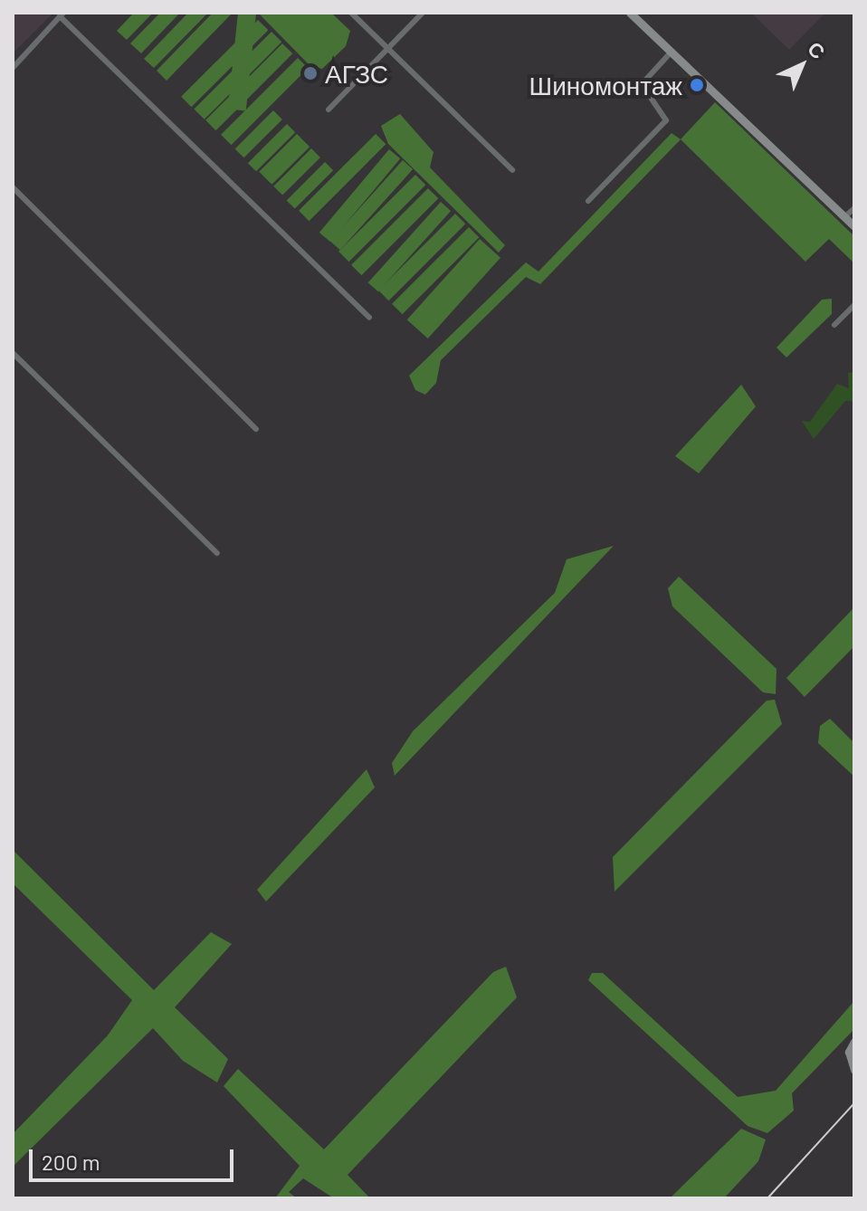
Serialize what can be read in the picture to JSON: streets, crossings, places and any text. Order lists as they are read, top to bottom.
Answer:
{
  "places": ["АГЗС", "Шиномонтаж"],
  "scale_bar": "200 m",
  "north": "top right"
}
